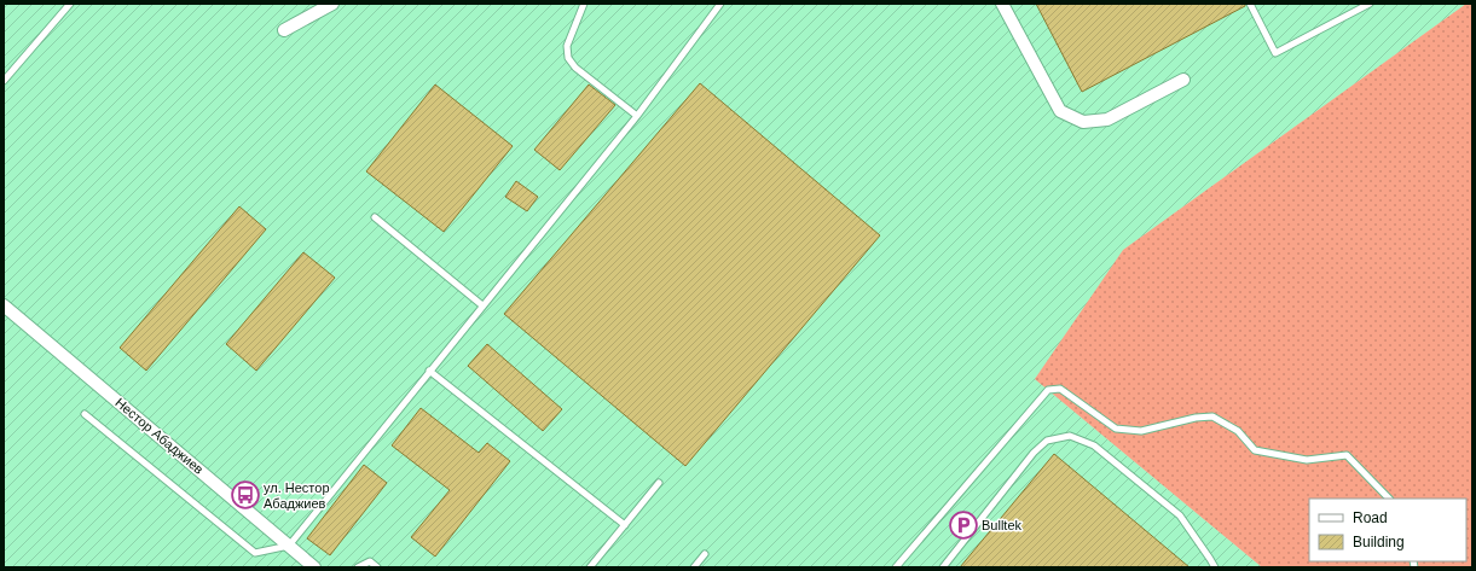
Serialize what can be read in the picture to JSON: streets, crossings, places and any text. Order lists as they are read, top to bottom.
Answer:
{
  "streets": {
    "street": ["Нестор Абаджиев"]
  },
  "places": {
    "bus stop": ["ул. Нестор Абаджиев"],
    "parking": ["Bulltek"]
  },
  "legend": ["Road", "Building"]
}
